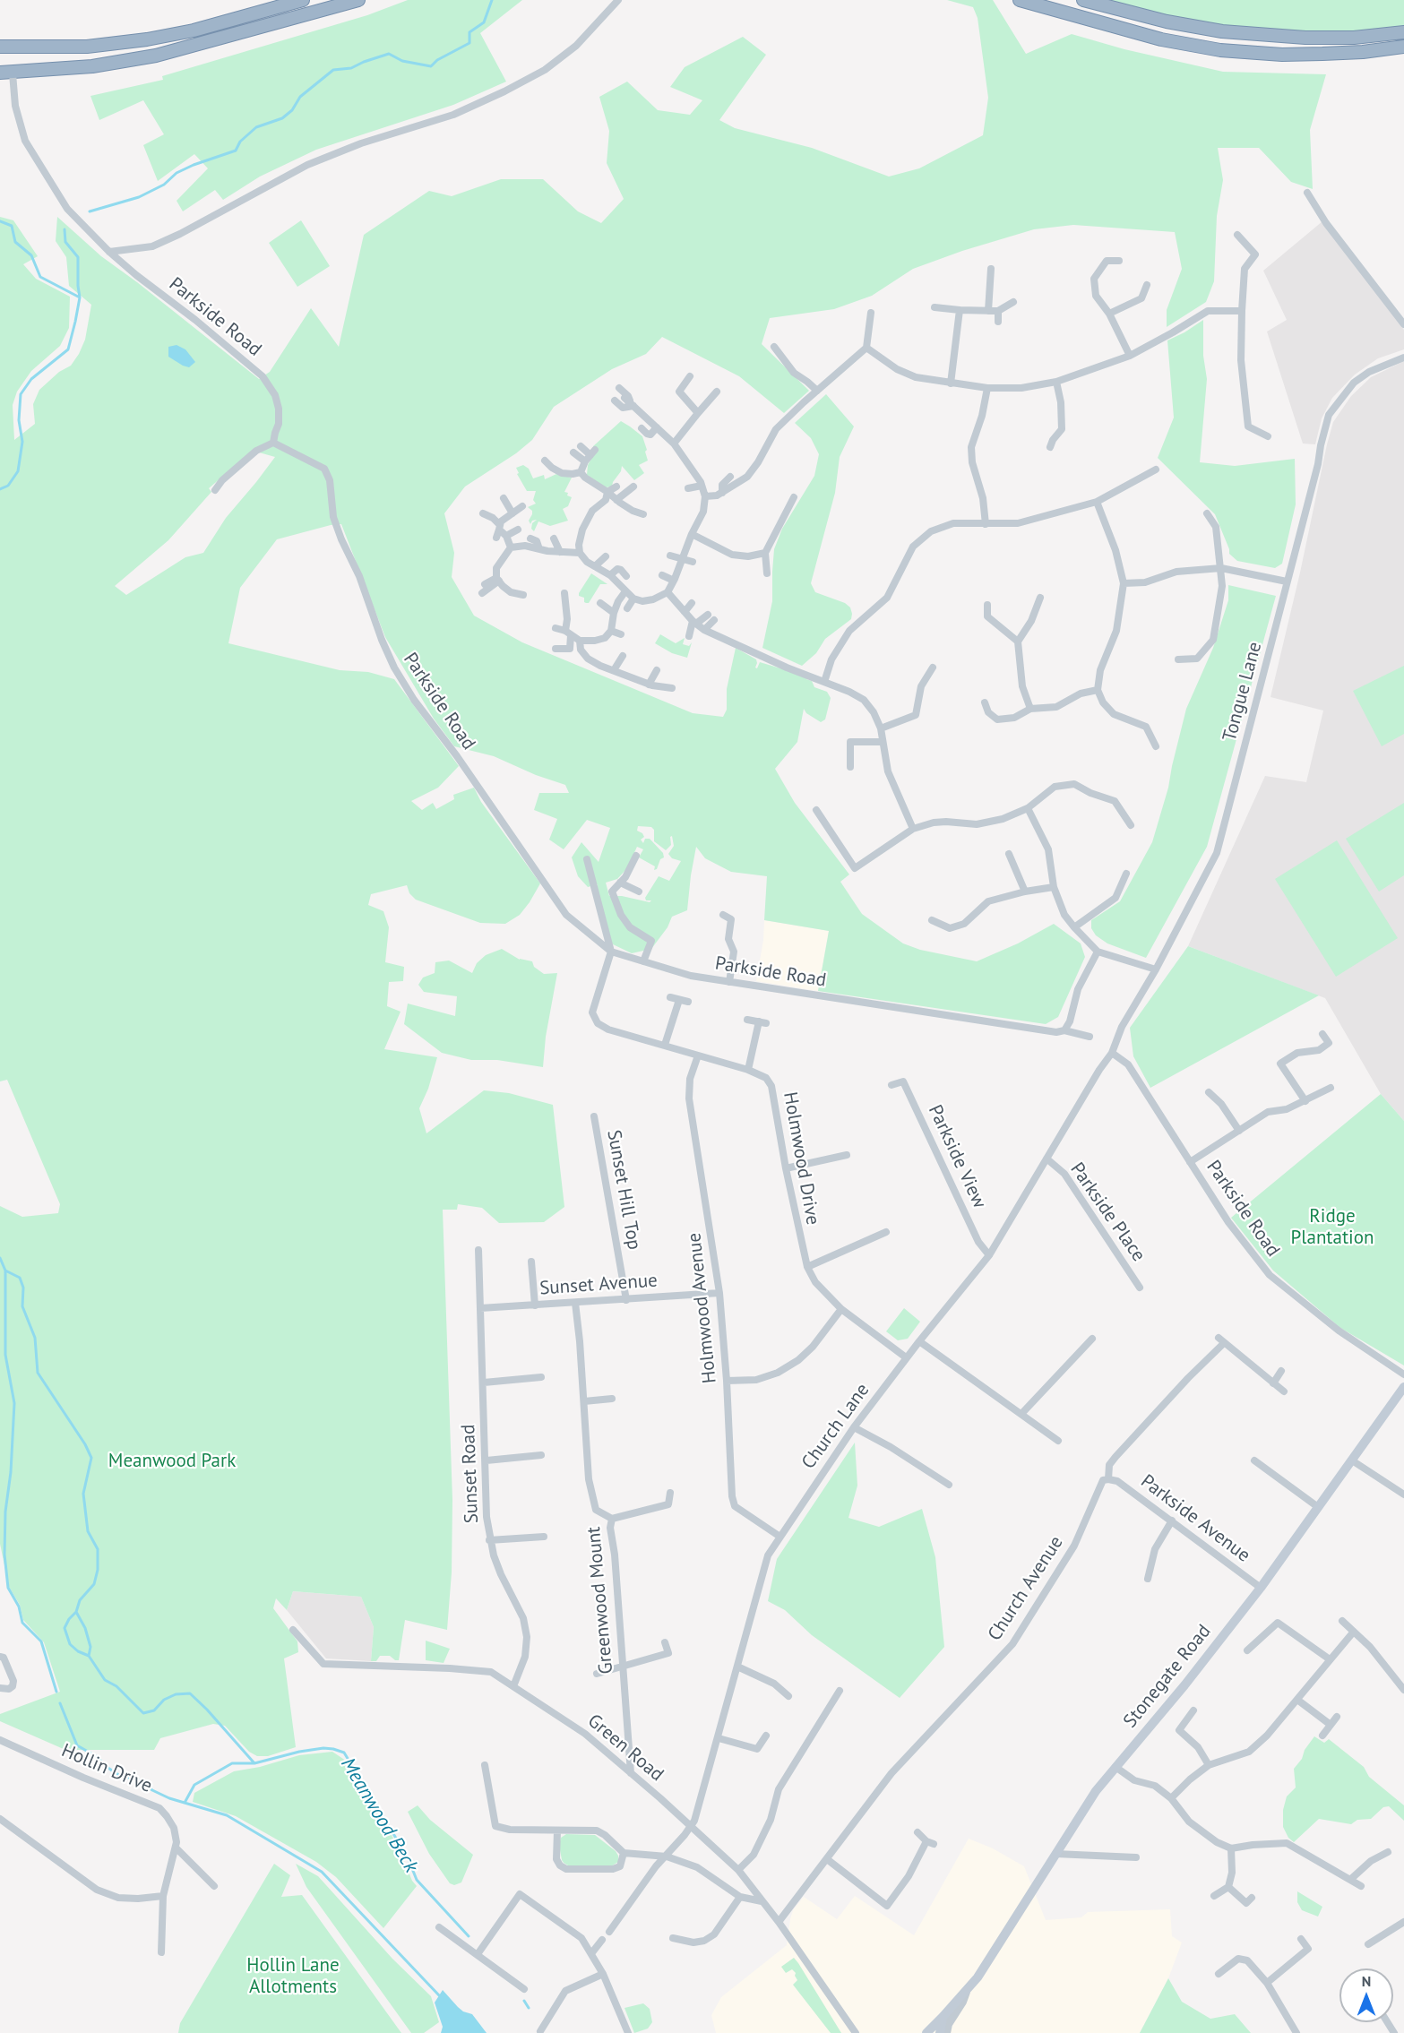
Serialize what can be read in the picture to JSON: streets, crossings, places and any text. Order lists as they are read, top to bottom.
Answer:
{
  "streets": {
    "main road": ["Stonegate Road"],
    "street": [
      "Parkside Road",
      "Tongue Lane",
      "Parkside View",
      "Holmwood Drive",
      "Sunset Hill Top",
      "Parkside Place",
      "Sunset Avenue",
      "Holmwood Avenue",
      "Church Lane",
      "Sunset Road",
      "Parkside Avenue",
      "Church Avenue",
      "Greenwood Mount",
      "Green Road",
      "Hollin Drive"
    ]
  },
  "crossings": [
    ["Parkside Road", "Tongue Lane"],
    ["Parkside Road", "Holmwood Drive"],
    ["Parkside Road", "Church Lane"],
    ["Tongue Lane", "Church Lane"],
    ["Parkside View", "Church Lane"],
    ["Holmwood Drive", "Holmwood Avenue"],
    ["Holmwood Drive", "Church Lane"],
    ["Sunset Hill Top", "Sunset Avenue"],
    ["Parkside Place", "Church Lane"],
    ["Sunset Avenue", "Holmwood Avenue"],
    ["Sunset Avenue", "Sunset Road"],
    ["Sunset Avenue", "Greenwood Mount"],
    ["Holmwood Avenue", "Church Lane"],
    ["Church Lane", "Green Road"],
    ["Sunset Road", "Green Road"],
    ["Parkside Avenue", "Church Avenue"],
    ["Parkside Avenue", "Stonegate Road"],
    ["Church Avenue", "Green Road"],
    ["Greenwood Mount", "Green Road"]
  ],
  "water": ["Meanwood Beck"],
  "parks": ["Ridge Plantation", "Meanwood Park", "Hollin Lane Allotments"],
  "north": "top"
}
